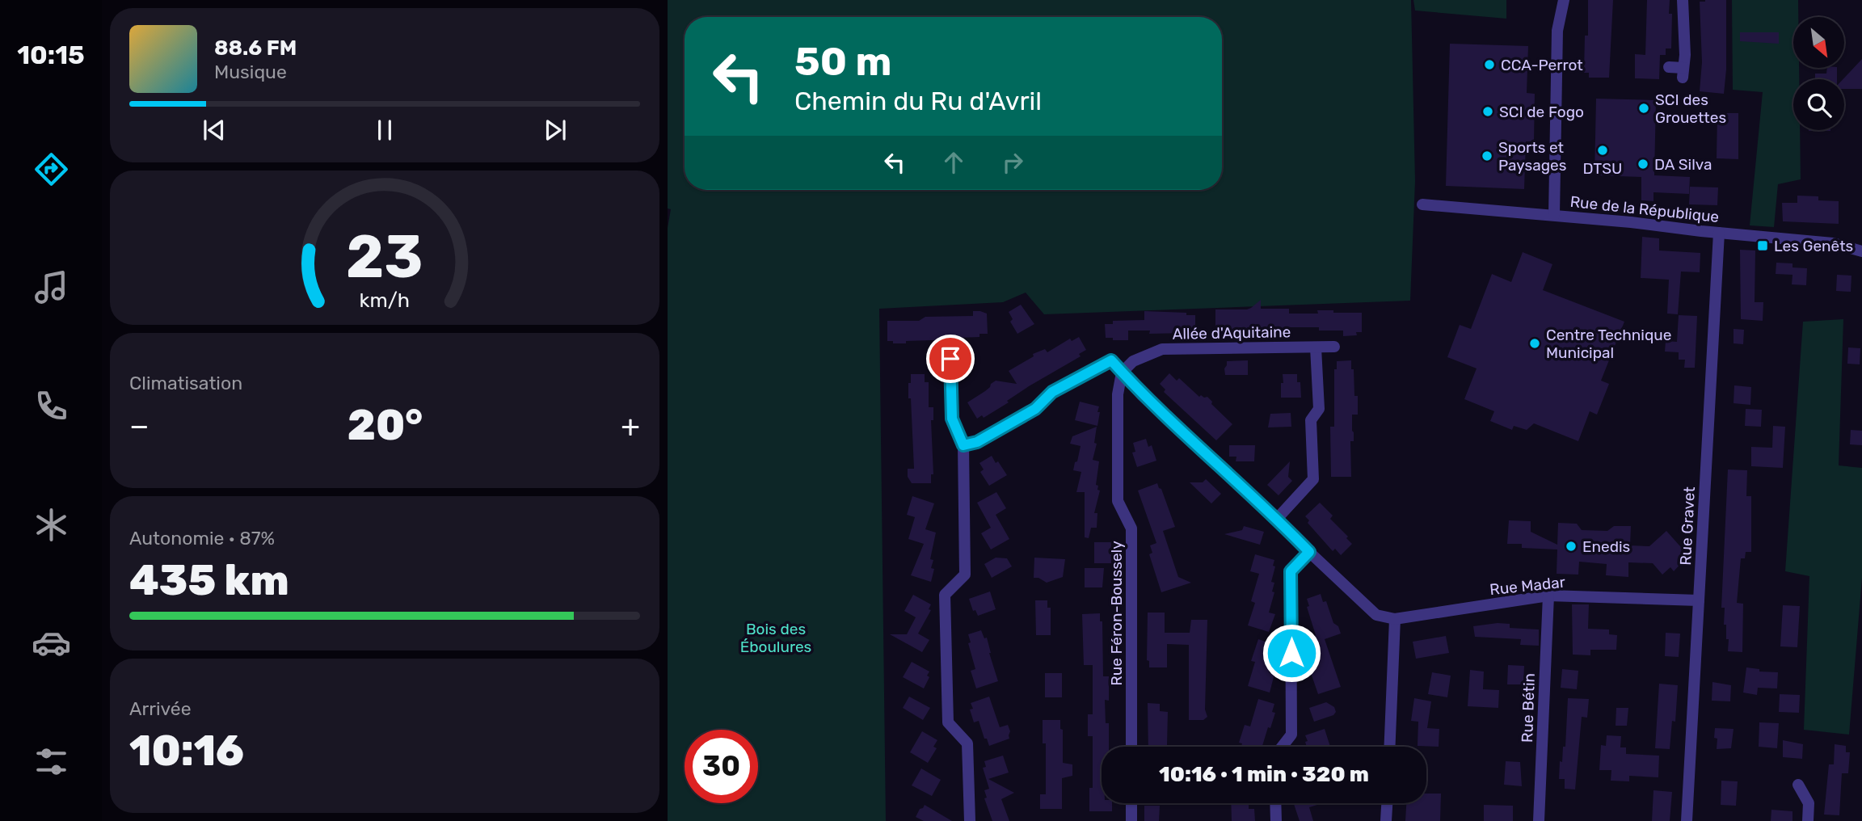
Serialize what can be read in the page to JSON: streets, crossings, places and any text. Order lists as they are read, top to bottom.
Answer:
{
  "streets": {
    "street": [
      "Rue de la République",
      "Allée d'Aquitaine",
      "Rue Gravet",
      "Rue Madar",
      "Rue Féron-Boussely",
      "Rue Bétin"
    ]
  },
  "crossings": [
    ["Rue de la République", "Rue Gravet"],
    ["Allée d'Aquitaine", "Rue Féron-Boussely"],
    ["Rue Gravet", "Rue Madar"],
    ["Rue Madar", "Rue Bétin"]
  ],
  "parks": ["Bois des Éboulures"],
  "places": {
    "other": [
      "CCA-Perrot",
      "SCI des Grouettes",
      "SCI de Fogo",
      "DTSU",
      "Sports et Paysages",
      "DA Silva",
      "Centre Technique Municipal",
      "Enedis"
    ],
    "transit": ["Les Genêts"]
  },
  "north": "bottom right",
  "page": {
    "tabs": "10:15",
    "turn": ["50 m", "Chemin du Ru d'Avril"],
    "song": ["88.6 FM", "Musique"],
    "tile": [
      "Climatisation",
      ["Autonomie · 87%", "435 km"],
      ["Arrivée", "10:16"]
    ],
    "heat": ["−", "20°", "+"],
    "limit": "30",
    "trip": "10:16 · 1 min · 320 m",
    "gauge": ["23", "km/h"]
  }
}
